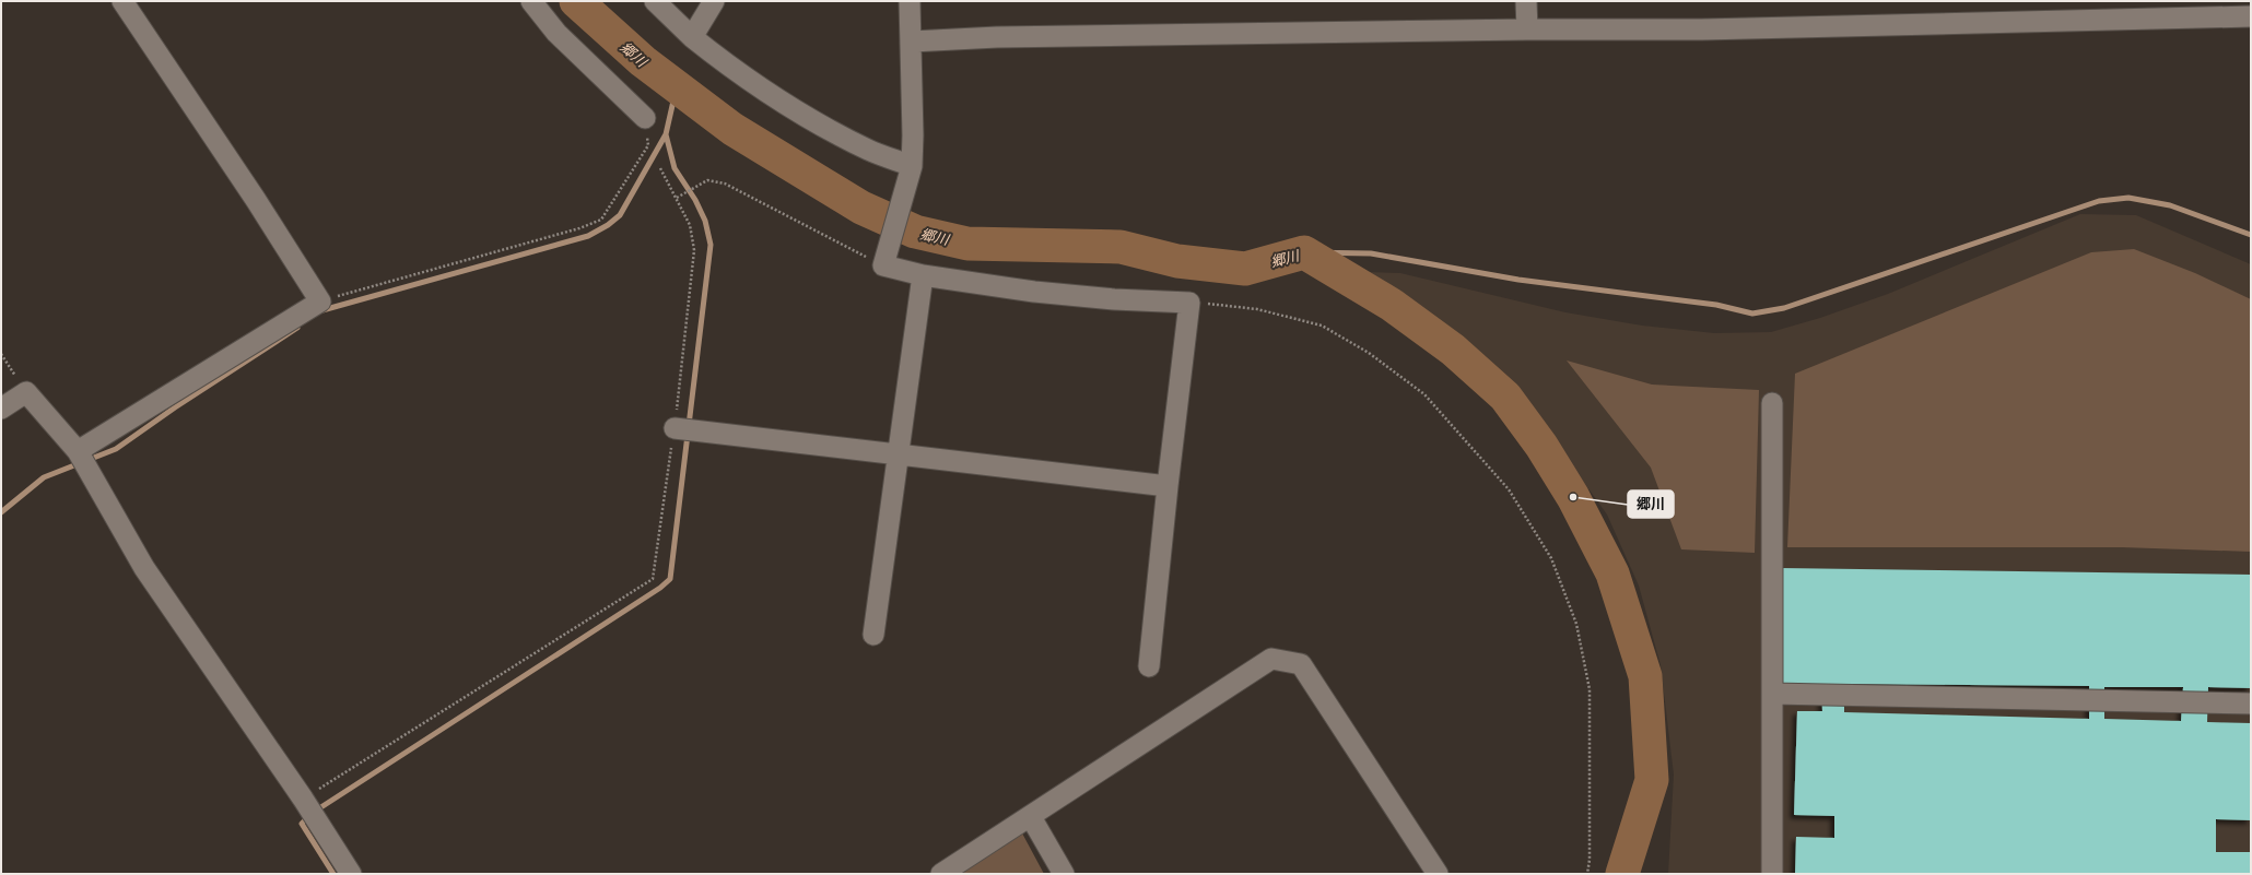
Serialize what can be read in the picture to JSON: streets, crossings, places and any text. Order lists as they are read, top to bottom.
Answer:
{
  "water": ["郷川"],
  "places": ["郷川"]
}
